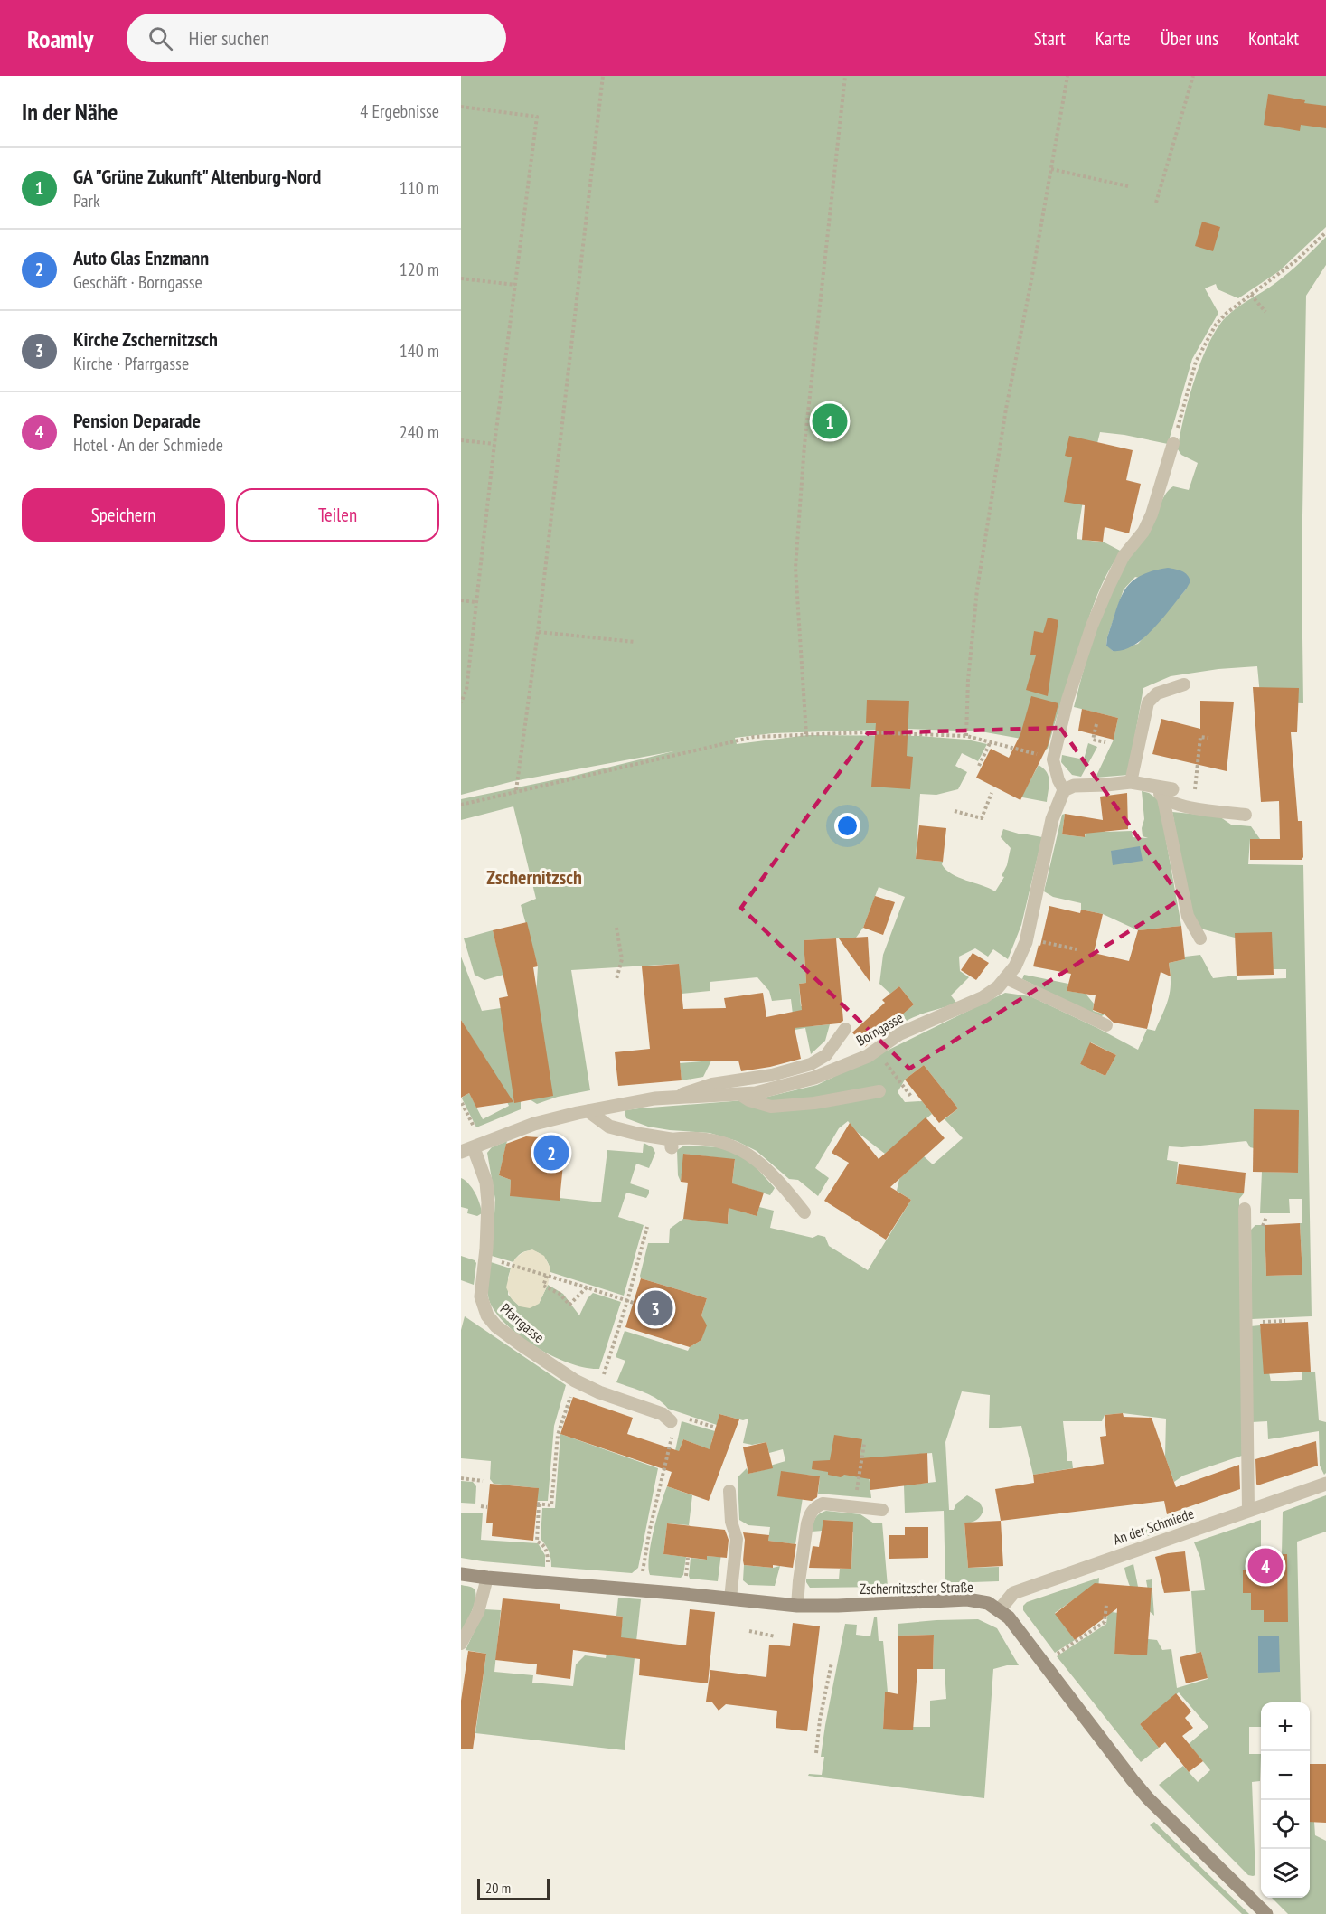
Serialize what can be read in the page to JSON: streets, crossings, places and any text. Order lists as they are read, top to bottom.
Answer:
{
  "streets": {
    "street": [
      "Borngasse",
      "Pfarrgasse",
      "An der Schmiede",
      "Zschernitzscher Straße"
    ]
  },
  "crossings": [
    ["Borngasse", "Pfarrgasse"],
    ["An der Schmiede", "Zschernitzscher Straße"]
  ],
  "districts": ["Zschernitzsch"],
  "scale_bar": "20 m",
  "page": {
    "header": "Roamly",
    "search": "Hier suchen",
    "nav": [
      "Start",
      "Karte",
      "Über uns",
      "Kontakt"
    ],
    "heading": ["In der Nähe", "4 Ergebnisse"],
    "list": [
      {
        "mark": "1",
        "name": "GA \"Grüne Zukunft\" Altenburg-Nord",
        "note": "Park",
        "value": "110 m"
      },
      {
        "mark": "2",
        "name": "Auto Glas Enzmann",
        "note": "Geschäft · Borngasse",
        "value": "120 m"
      },
      {
        "mark": "3",
        "name": "Kirche Zschernitzsch",
        "note": "Kirche · Pfarrgasse",
        "value": "140 m"
      },
      {
        "mark": "4",
        "name": "Pension Deparade",
        "note": "Hotel · An der Schmiede",
        "value": "240 m"
      }
    ],
    "pins": [
      "1",
      "2",
      "3",
      "4"
    ],
    "buttons": ["Speichern", "Teilen"],
    "map_buttons": ["+", "−"],
    "scale": "20 m"
  }
}
